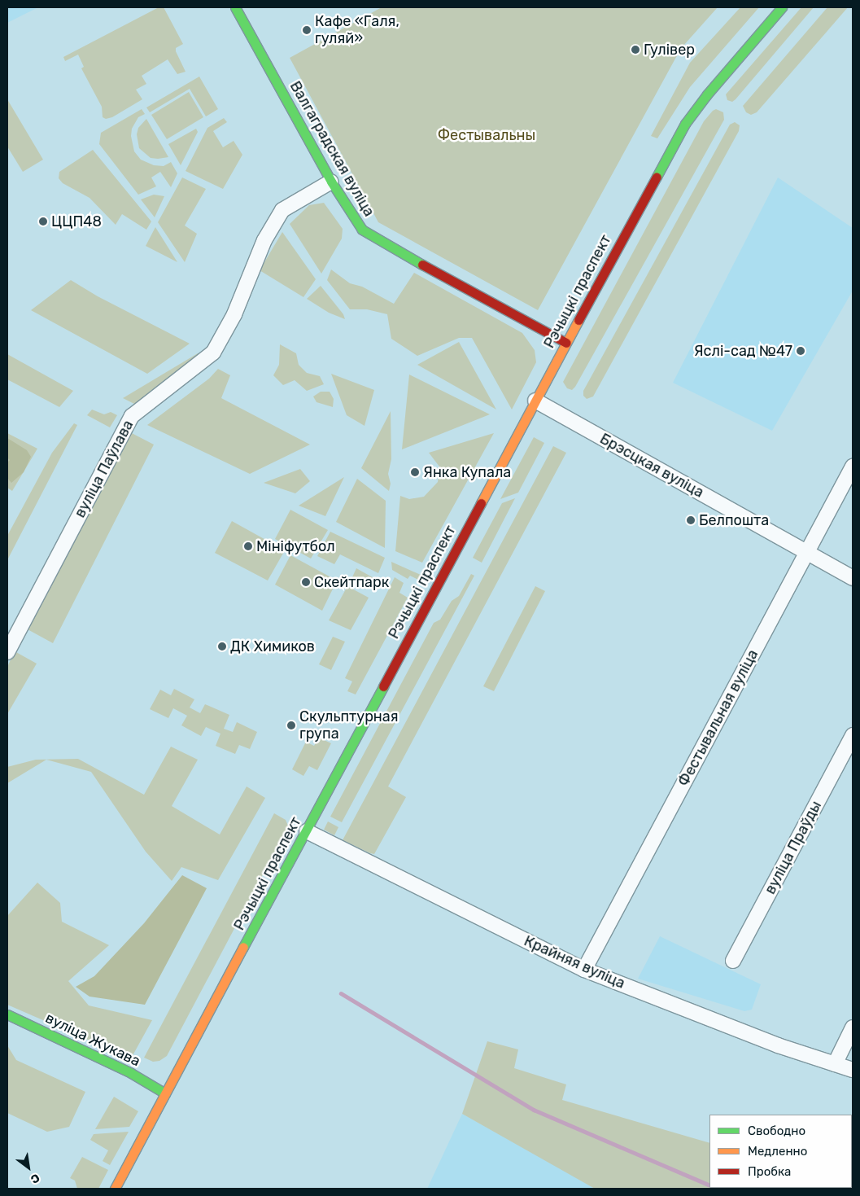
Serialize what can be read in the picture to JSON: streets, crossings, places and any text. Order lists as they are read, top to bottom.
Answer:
{
  "streets": {
    "main road": ["Валгаградская вуліца", "Рэчыцкі праспект", "вуліца Жукава"],
    "street": [
      "Брэсцкая вуліца",
      "вуліца Паўлава",
      "Фестывальная вуліца",
      "вуліца Праўды",
      "Крайняя вуліца"
    ]
  },
  "crossings": [
    ["Валгаградская вуліца", "Рэчыцкі праспект"],
    ["Валгаградская вуліца", "вуліца Паўлава"],
    ["Рэчыцкі праспект", "Брэсцкая вуліца"],
    ["Рэчыцкі праспект", "Крайняя вуліца"],
    ["Рэчыцкі праспект", "вуліца Жукава"],
    ["Брэсцкая вуліца", "Фестывальная вуліца"],
    ["Фестывальная вуліца", "Крайняя вуліца"]
  ],
  "parks": ["Фестывальны"],
  "places": [
    "Кафе «Галя, гуляй»",
    "Гулівер",
    "ЦЦП48",
    "Яслі-сад №47",
    "Янка Купала",
    "Белпошта",
    "Мініфутбол",
    "Скейтпарк",
    "ДК Химиков",
    "Скульптурная група"
  ],
  "legend": ["Свободно", "Медленно", "Пробка"],
  "north": "bottom right"
}
